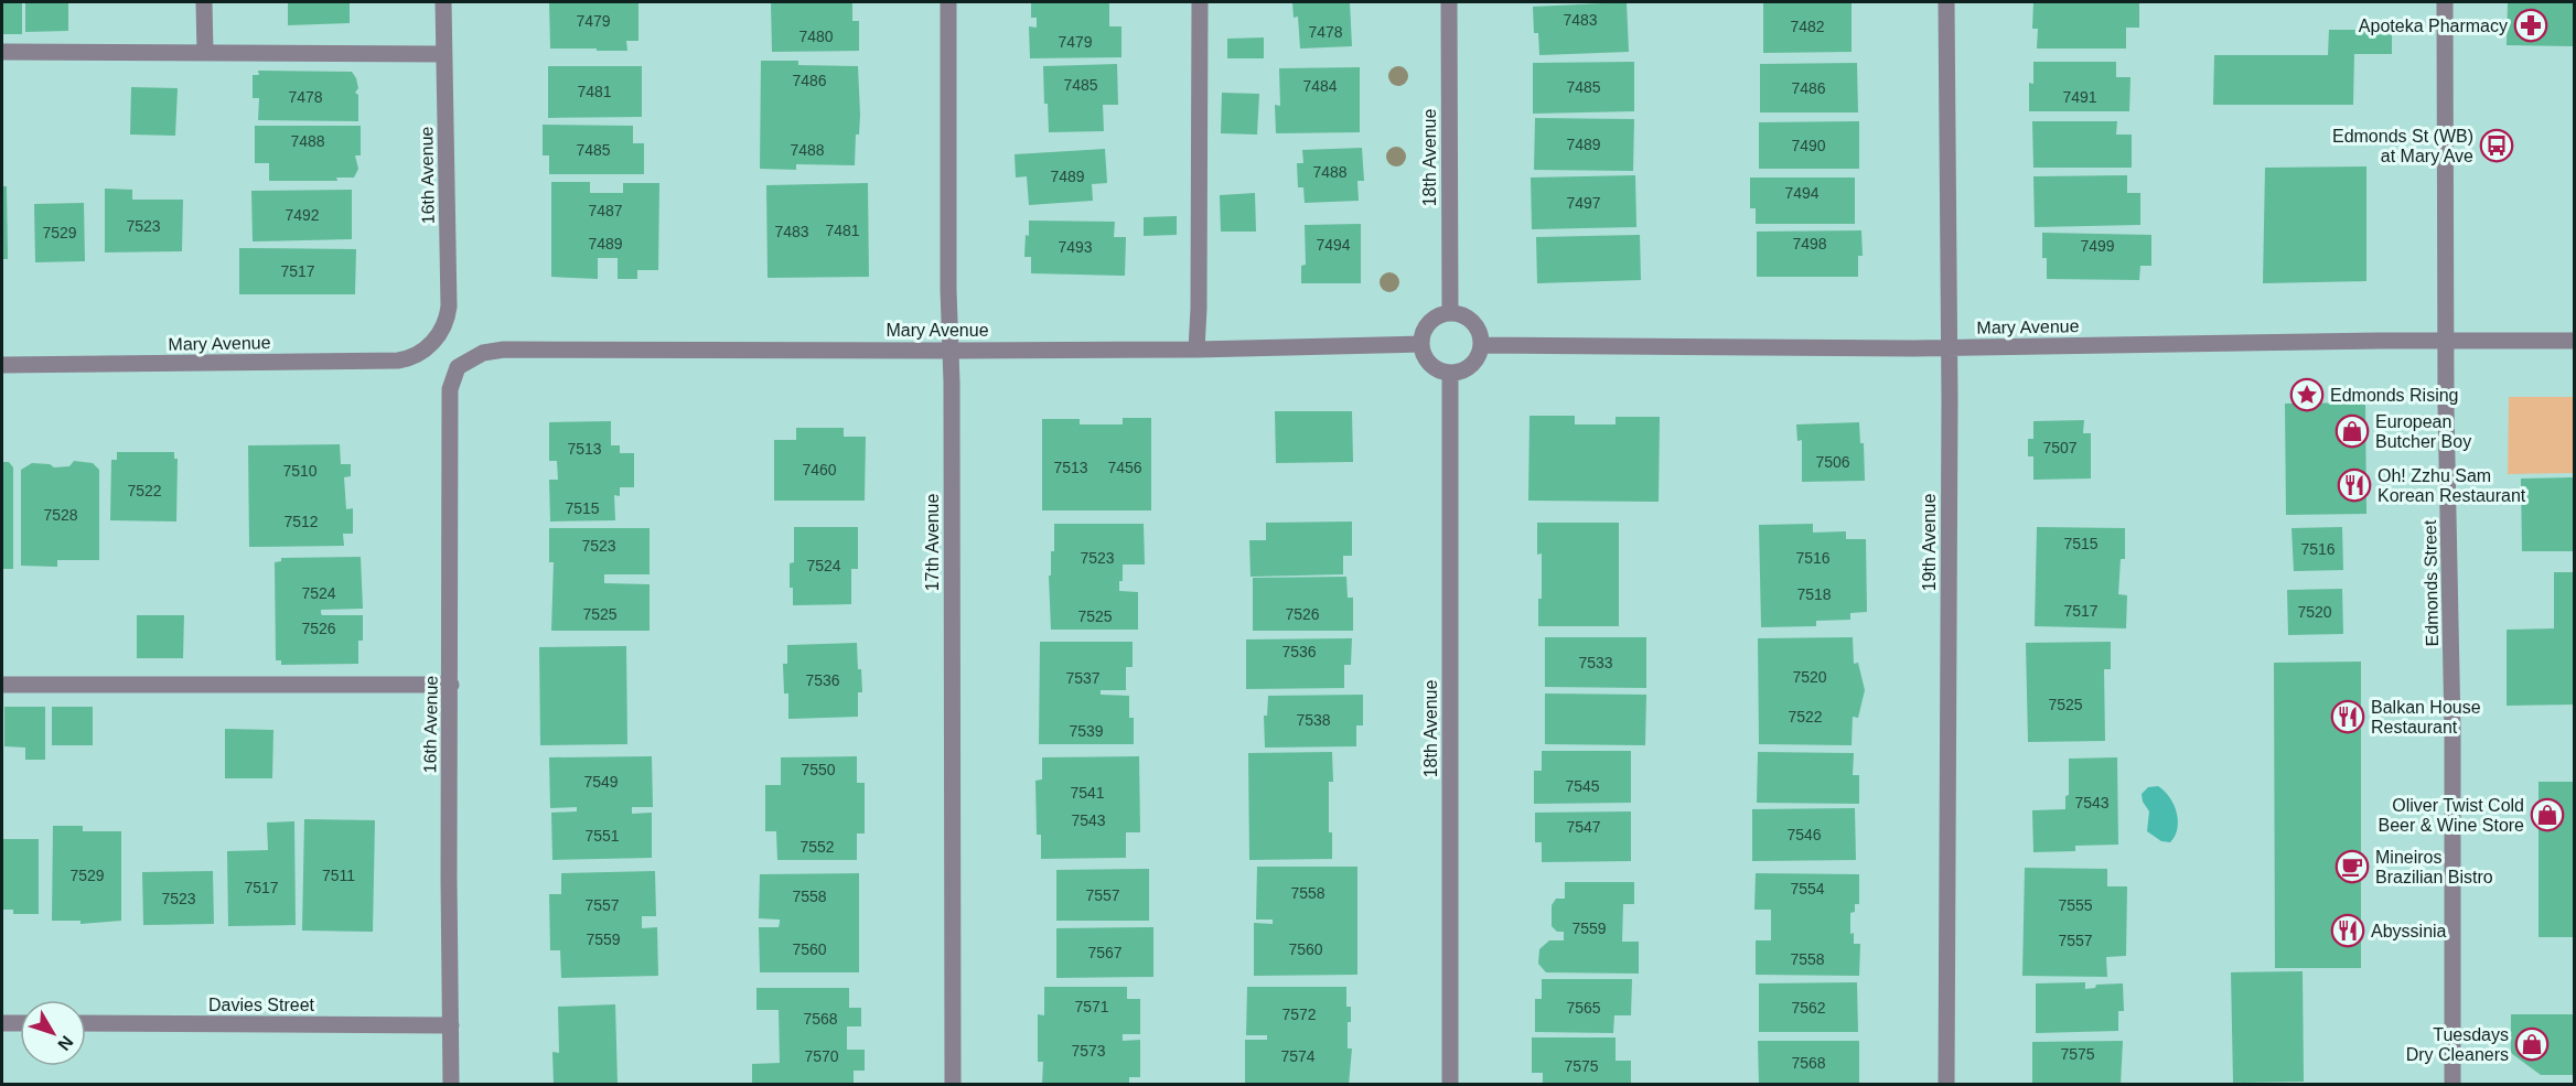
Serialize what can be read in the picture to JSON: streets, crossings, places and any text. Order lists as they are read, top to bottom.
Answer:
{
  "streets": {
    "street": [
      "18th Avenue",
      "16th Avenue",
      "Mary Avenue",
      "17th Avenue",
      "19th Avenue",
      "Edmonds Street",
      "Davies Street"
    ]
  },
  "crossings": [
    ["18th Avenue", "Mary Avenue"],
    ["16th Avenue", "Mary Avenue"],
    ["16th Avenue", "Davies Street"],
    ["Mary Avenue", "17th Avenue"],
    ["Mary Avenue", "19th Avenue"],
    ["Mary Avenue", "Edmonds Street"]
  ],
  "places": {
    "pharmacy": ["Apoteka Pharmacy"],
    "bus stop": ["Edmonds St (WB) at Mary Ave"],
    "place": ["Edmonds Rising"],
    "shop": ["European Butcher Boy", "Oliver Twist Cold Beer & Wine Store", "Tuesdays Dry Cleaners"],
    "restaurant": ["Oh! Zzhu Sam Korean Restaurant", "Balkan House Restaurant", "Abyssinia"],
    "cafe": ["Mineiros Brazilian Bistro"]
  },
  "house_numbers": [
    "7483",
    "7479",
    "7482",
    "7478",
    "7480",
    "7479",
    "7486",
    "7485",
    "7484",
    "7485",
    "7486",
    "7481",
    "7478",
    "7491",
    "7488",
    "7489",
    "7490",
    "7485",
    "7488",
    "7488",
    "7489",
    "7494",
    "7497",
    "7487",
    "7492",
    "7523",
    "7481",
    "7483",
    "7529",
    "7489",
    "7498",
    "7494",
    "7499",
    "7493",
    "7517",
    "7507",
    "7513",
    "7506",
    "7513",
    "7456",
    "7460",
    "7510",
    "7522",
    "7515",
    "7528",
    "7512",
    "7515",
    "7523",
    "7516",
    "7523",
    "7516",
    "7524",
    "7524",
    "7518",
    "7517",
    "7520",
    "7525",
    "7526",
    "7525",
    "7526",
    "7536",
    "7533",
    "7520",
    "7537",
    "7536",
    "7525",
    "7522",
    "7538",
    "7539",
    "7550",
    "7549",
    "7545",
    "7541",
    "7543",
    "7543",
    "7547",
    "7546",
    "7551",
    "7552",
    "7529",
    "7511",
    "7517",
    "7554",
    "7558",
    "7557",
    "7558",
    "7523",
    "7557",
    "7555",
    "7559",
    "7559",
    "7557",
    "7560",
    "7560",
    "7567",
    "7558",
    "7571",
    "7565",
    "7562",
    "7572",
    "7568",
    "7573",
    "7575",
    "7570",
    "7574",
    "7568",
    "7575"
  ],
  "north": "bottom right"
}
